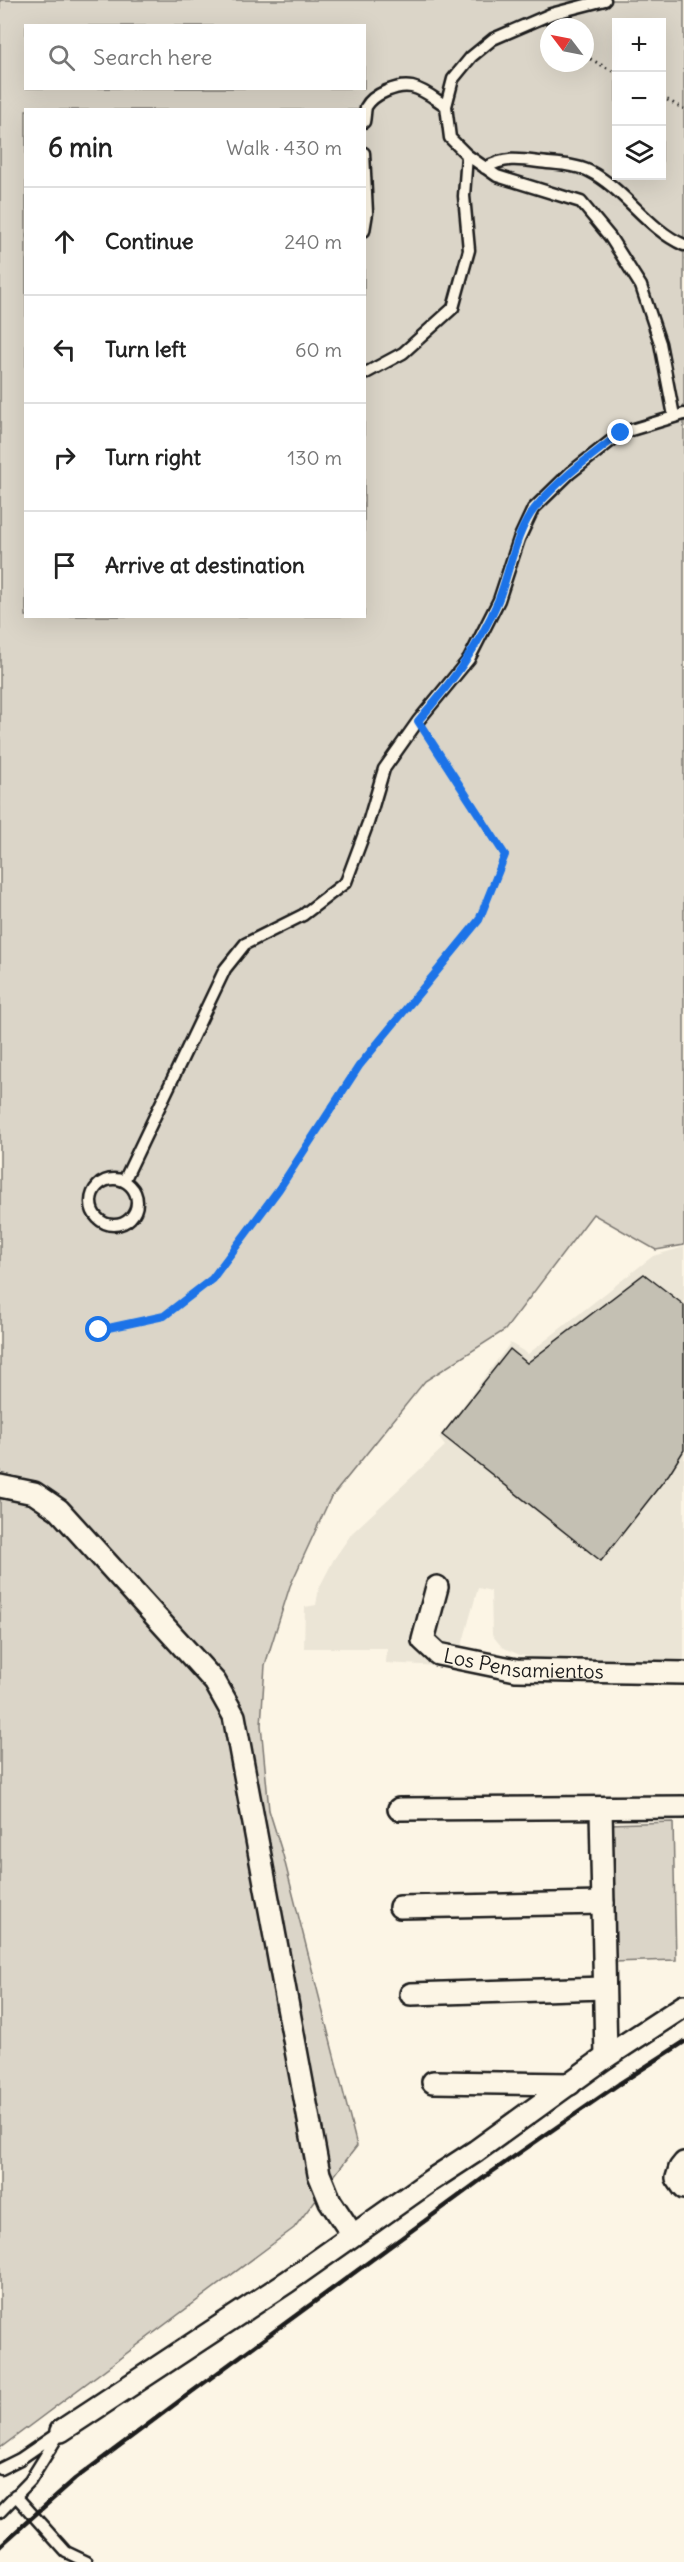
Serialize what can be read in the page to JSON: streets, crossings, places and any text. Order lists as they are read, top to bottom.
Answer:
{
  "streets": {
    "street": ["Los Pensamientos"]
  },
  "north": "top left",
  "page": {
    "map_buttons": ["+", "−"],
    "search": "Search here",
    "heading": ["6 min", "Walk · 430 m"],
    "list": [
      ["Continue", "240 m"],
      ["Turn left", "60 m"],
      ["Turn right", "130 m"],
      "Arrive at destination"
    ]
  }
}
